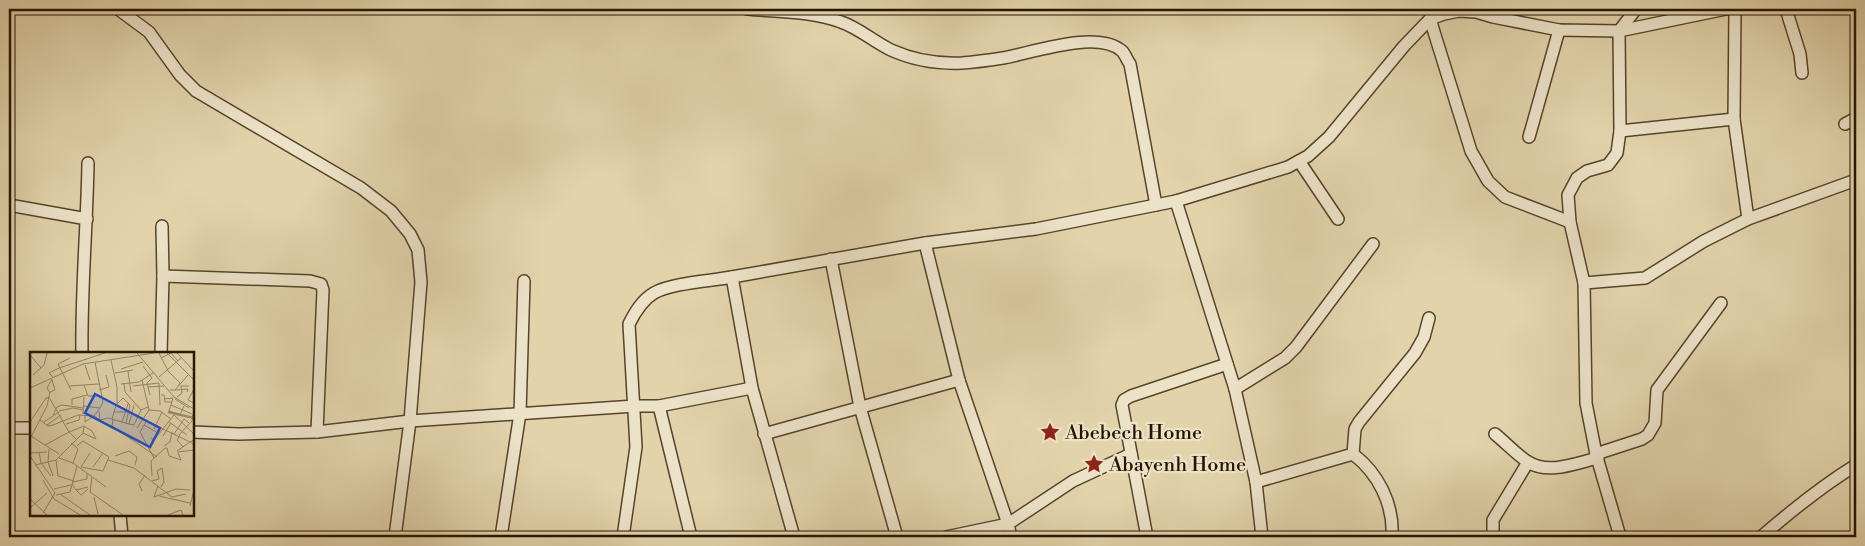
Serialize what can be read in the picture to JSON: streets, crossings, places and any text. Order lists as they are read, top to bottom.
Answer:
{
  "places": {
    "place": ["Abebech Home", "Abayenh Home"]
  }
}
